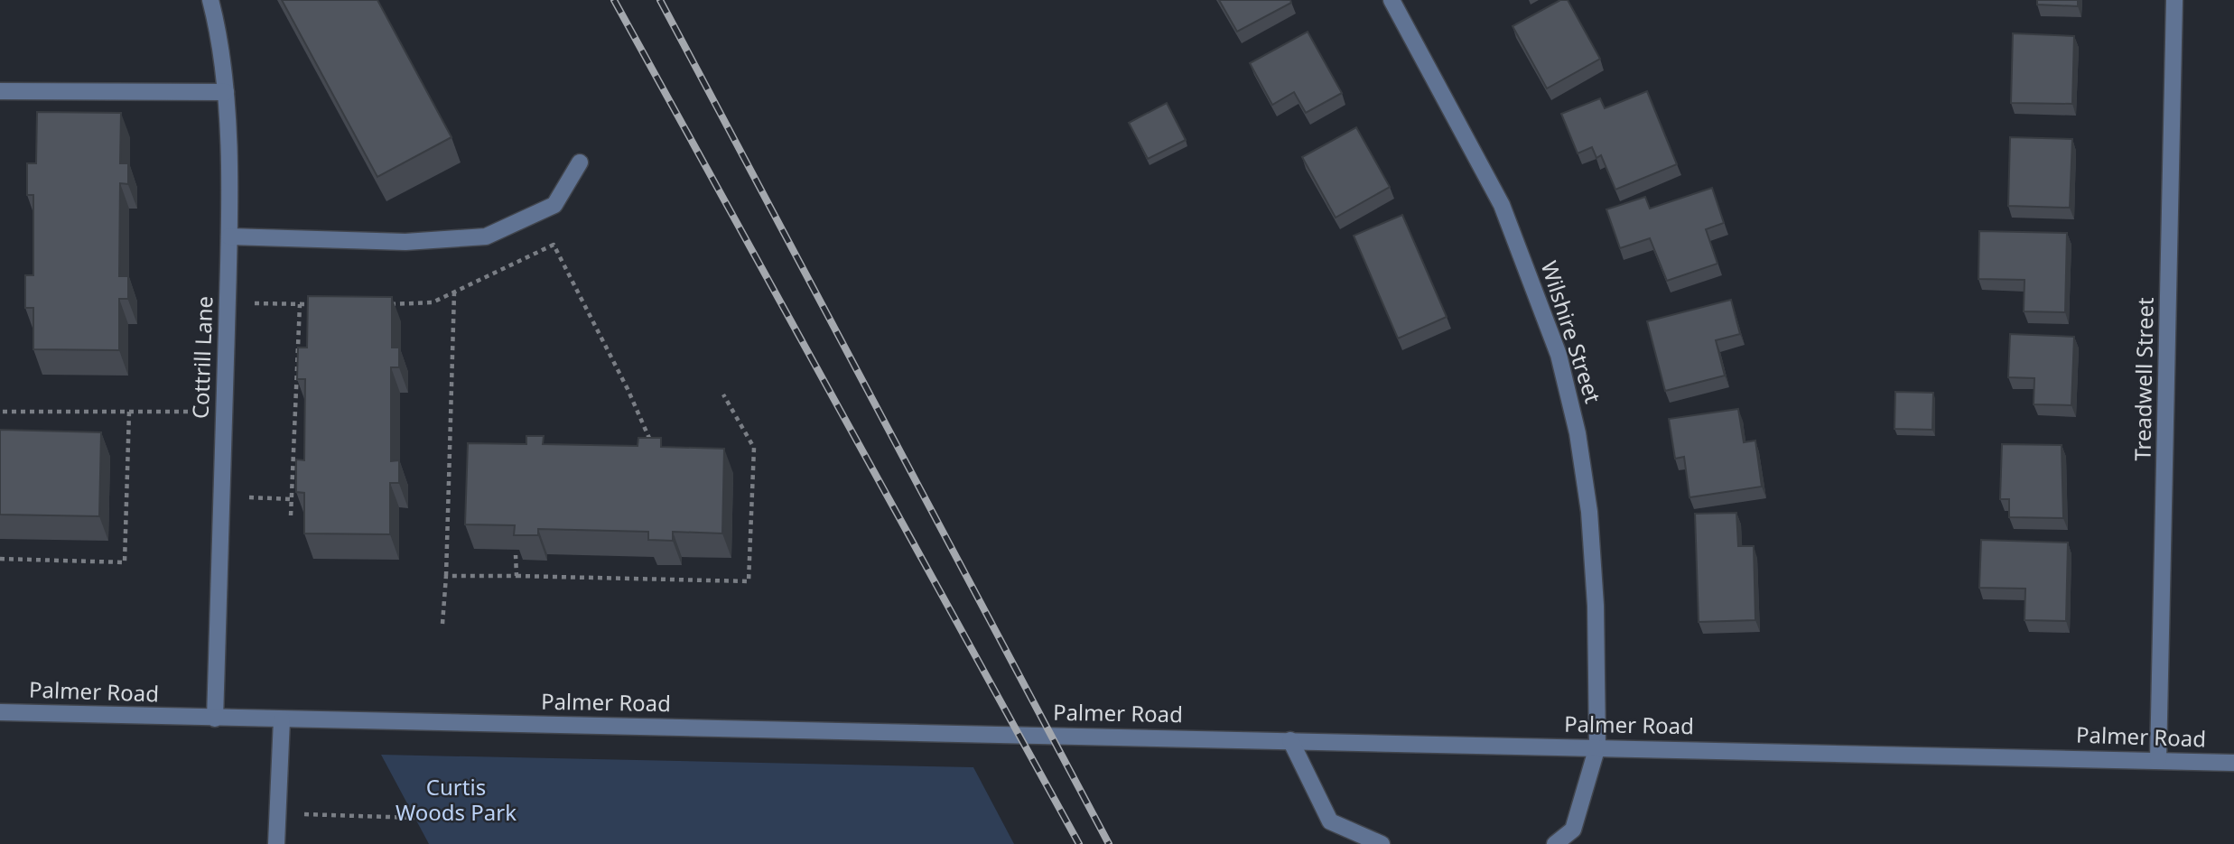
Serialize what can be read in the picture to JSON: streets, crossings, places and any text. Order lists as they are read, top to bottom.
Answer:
{
  "streets": {
    "street": [
      "Wilshire Street",
      "Cottrill Lane",
      "Treadwell Street",
      "Palmer Road"
    ]
  },
  "crossings": [
    ["Wilshire Street", "Palmer Road"],
    ["Cottrill Lane", "Palmer Road"],
    ["Treadwell Street", "Palmer Road"]
  ],
  "parks": ["Curtis Woods Park"]
}
